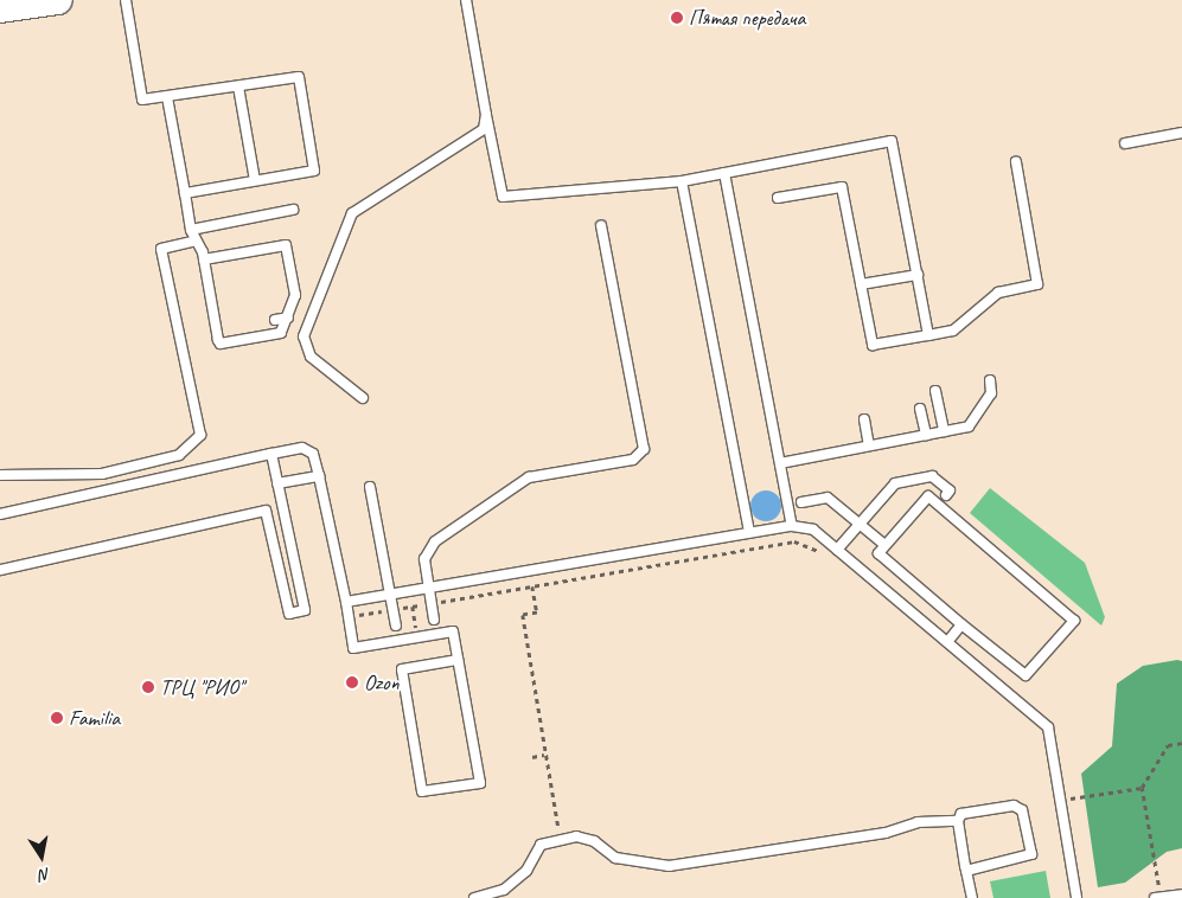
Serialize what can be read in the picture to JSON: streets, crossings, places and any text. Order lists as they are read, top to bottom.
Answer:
{
  "places": [
    "Пятая передача",
    "Ozon",
    "ТРЦ \"РИО\"",
    "Familia"
  ],
  "north": "bottom"
}
